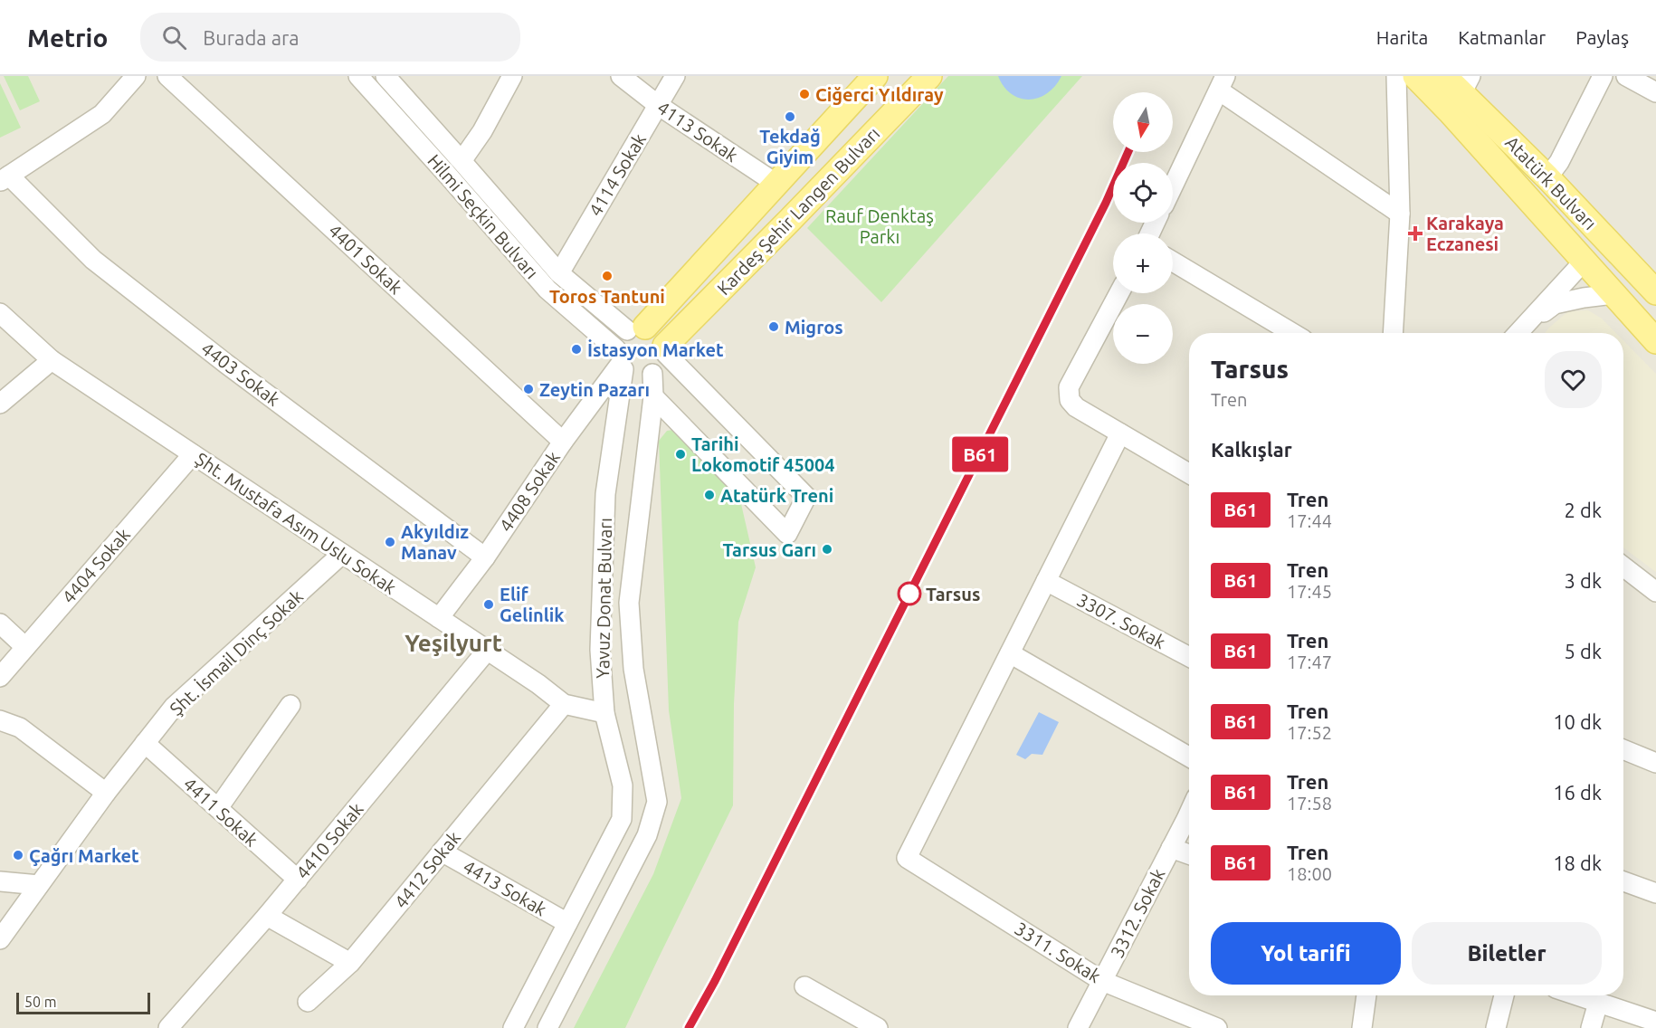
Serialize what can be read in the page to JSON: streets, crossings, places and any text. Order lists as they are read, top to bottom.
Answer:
{
  "streets": {
    "main road": ["Atatürk Bulvarı", "Kardeş Şehir Langen Bulvarı"],
    "street": [
      "4113 Sokak",
      "4114 Sokak",
      "Hilmi Seçkin Bulvarı",
      "4401 Sokak",
      "4403 Sokak",
      "4408 Sokak",
      "Şht. Mustafa Asım Uslu Sokak",
      "4404 Sokak",
      "Yavuz Donat Bulvarı",
      "3307. Sokak",
      "Şht. İsmail Dinç Sokak",
      "4411 Sokak",
      "4410 Sokak",
      "4412 Sokak",
      "4413 Sokak",
      "3312. Sokak",
      "3311. Sokak"
    ]
  },
  "crossings": [
    ["4113 Sokak", "4114 Sokak"],
    ["4113 Sokak", "Kardeş Şehir Langen Bulvarı"],
    ["4114 Sokak", "Hilmi Seçkin Bulvarı"],
    ["Kardeş Şehir Langen Bulvarı", "Hilmi Seçkin Bulvarı"],
    ["Kardeş Şehir Langen Bulvarı", "4408 Sokak"],
    ["Kardeş Şehir Langen Bulvarı", "Yavuz Donat Bulvarı"],
    ["Hilmi Seçkin Bulvarı", "4408 Sokak"],
    ["Hilmi Seçkin Bulvarı", "Yavuz Donat Bulvarı"],
    ["4401 Sokak", "4408 Sokak"],
    ["4403 Sokak", "4408 Sokak"],
    ["4408 Sokak", "Şht. Mustafa Asım Uslu Sokak"],
    ["4408 Sokak", "Yavuz Donat Bulvarı"],
    ["Şht. Mustafa Asım Uslu Sokak", "4404 Sokak"],
    ["Şht. Mustafa Asım Uslu Sokak", "Yavuz Donat Bulvarı"],
    ["Şht. Mustafa Asım Uslu Sokak", "Şht. İsmail Dinç Sokak"],
    ["Şht. Mustafa Asım Uslu Sokak", "4410 Sokak"],
    ["Şht. Mustafa Asım Uslu Sokak", "4412 Sokak"],
    ["Yavuz Donat Bulvarı", "4413 Sokak"],
    ["Şht. İsmail Dinç Sokak", "4411 Sokak"],
    ["4411 Sokak", "4410 Sokak"],
    ["4412 Sokak", "4413 Sokak"],
    ["3312. Sokak", "3311. Sokak"]
  ],
  "districts": ["Yeşilyurt"],
  "parks": ["Rauf Denktaş Parkı"],
  "places": {
    "other": [
      "Ciğerci Yıldıray",
      "Tekdağ Giyim",
      "Toros Tantuni",
      "Migros",
      "İstasyon Market",
      "Zeytin Pazarı",
      "Tarihi Lokomotif 45004",
      "Atatürk Treni",
      "Akyıldız Manav",
      "Tarsus Garı",
      "Tarsus",
      "Elif Gelinlik",
      "Çağrı Market"
    ],
    "health": ["Karakaya Eczanesi"]
  },
  "scale_bar": "50 m",
  "north": "bottom",
  "page": {
    "header": "Metrio",
    "search": "Burada ara",
    "nav": ["Harita", "Katmanlar", "Paylaş"],
    "on_map": "B61",
    "map_buttons": ["+", "−"],
    "heading": [
      ["Tarsus", "Tren"],
      "Kalkışlar"
    ],
    "list": [
      {
        "mark": "B61",
        "name": "Tren",
        "note": "17:44",
        "value": "2 dk"
      },
      {
        "mark": "B61",
        "name": "Tren",
        "note": "17:45",
        "value": "3 dk"
      },
      {
        "mark": "B61",
        "name": "Tren",
        "note": "17:47",
        "value": "5 dk"
      },
      {
        "mark": "B61",
        "name": "Tren",
        "note": "17:52",
        "value": "10 dk"
      },
      {
        "mark": "B61",
        "name": "Tren",
        "note": "17:58",
        "value": "16 dk"
      },
      {
        "mark": "B61",
        "name": "Tren",
        "note": "18:00",
        "value": "18 dk"
      }
    ],
    "buttons": ["Yol tarifi", "Biletler"],
    "scale": "50 m"
  }
}
